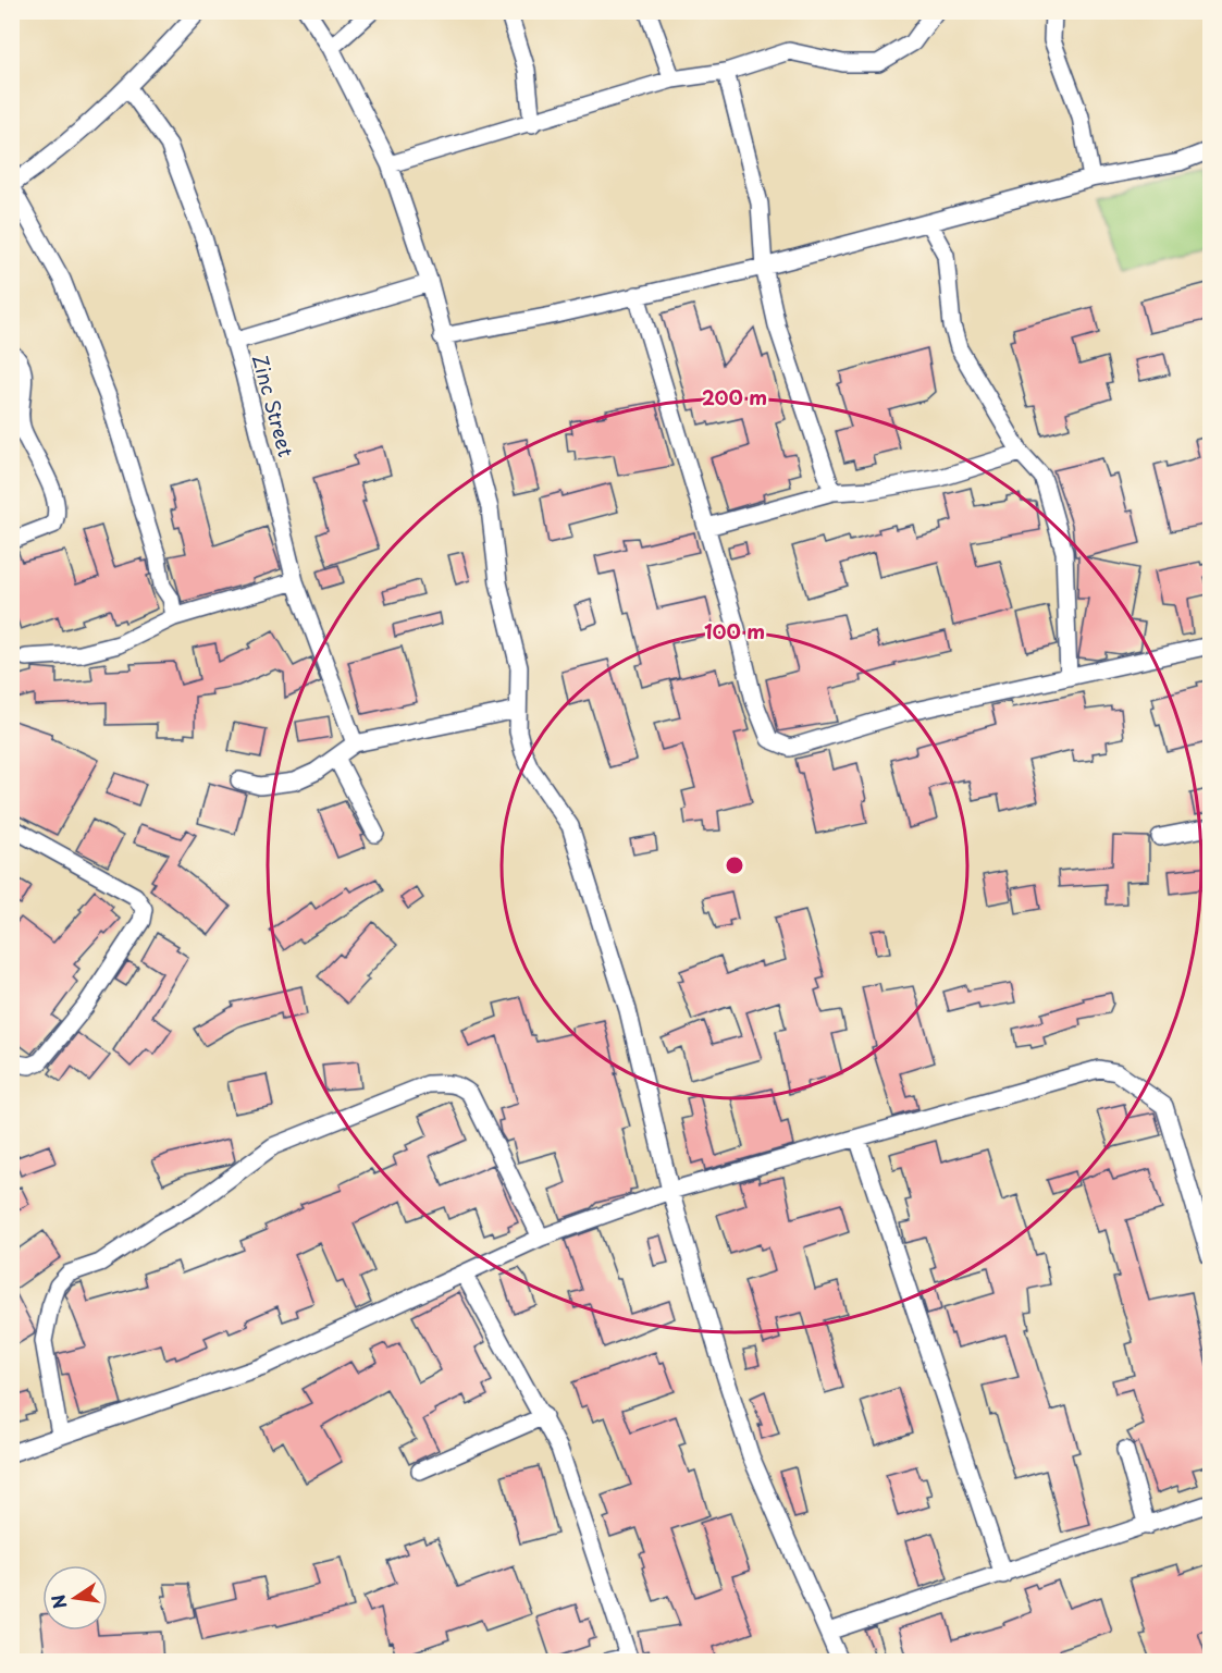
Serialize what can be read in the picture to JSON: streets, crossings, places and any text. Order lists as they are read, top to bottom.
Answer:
{
  "streets": {
    "street": ["Zinc Street"]
  },
  "north": "left",
  "rings": ["200 m", "100 m"]
}
